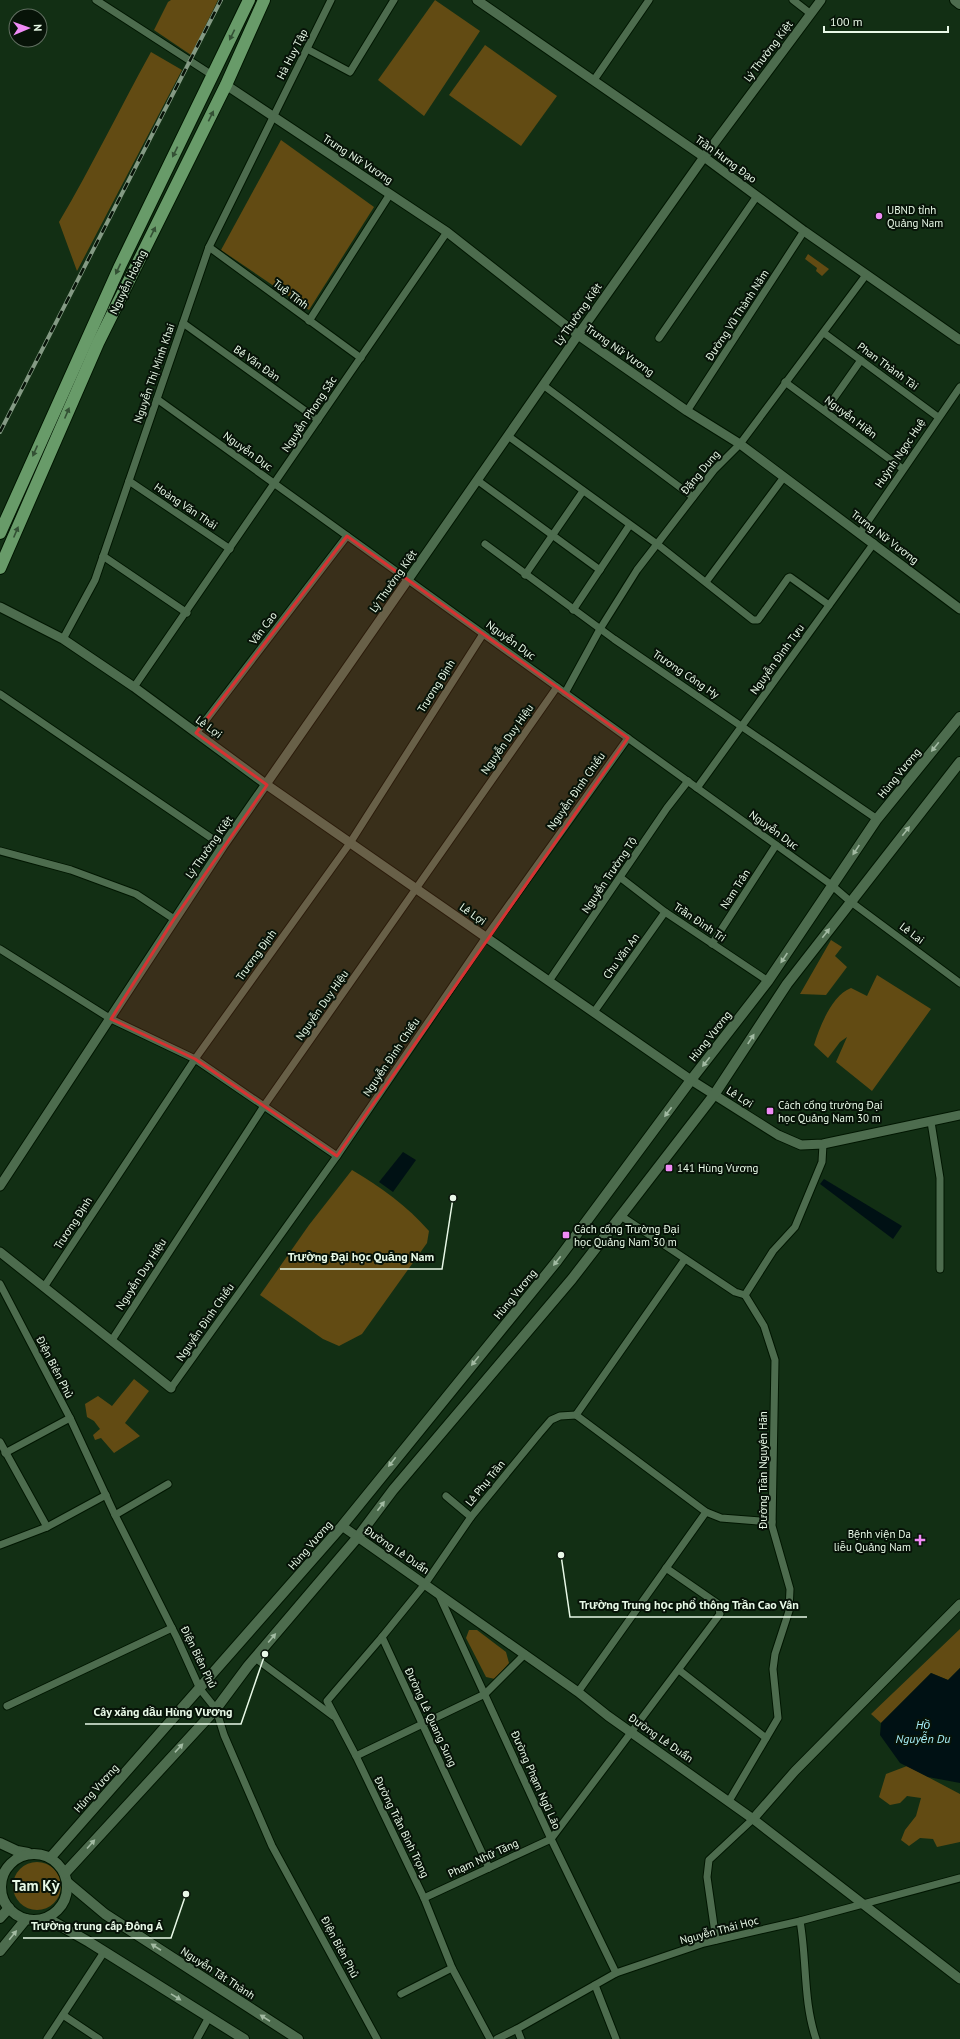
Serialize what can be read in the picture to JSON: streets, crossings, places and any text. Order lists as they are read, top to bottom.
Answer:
{
  "streets": {
    "highway": ["Nguyễn Hoàng"],
    "main road": ["Hùng Vương", "Nguyễn Tất Thành"],
    "street": [
      "Lý Thường Kiệt",
      "Hà Huy Tập",
      "Trưng Nữ Vương",
      "Trần Hưng Đạo",
      "Tuệ Tĩnh",
      "Đường Vũ Thành Năm",
      "Bế Văn Đàn",
      "Phan Thành Tài",
      "Nguyễn Thị Minh Khai",
      "Nguyễn Phong Sắc",
      "Nguyễn Hiền",
      "Nguyễn Dục",
      "Huỳnh Ngọc Huệ",
      "Đặng Dung",
      "Hoàng Văn Thái",
      "Văn Cao",
      "Nguyễn Đình Tựu",
      "Trương Công Hy",
      "Trương Định",
      "Lê Lợi",
      "Nguyễn Duy Hiệu",
      "Nguyễn Đình Chiểu",
      "Nguyễn Trường Tộ",
      "Nam Trân",
      "Trần Đình Tri",
      "Lê Lai",
      "Chu Văn An",
      "Điện Biên Phủ",
      "Đường Trần Nguyên Hãn",
      "Lê Phụ Trần",
      "Đường Lê Duẩn",
      "Đường Lê Quang Sung",
      "Đường Phạm Ngũ Lão",
      "Đường Trần Bình Trọng",
      "Phạm Nhữ Tăng",
      "Nguyễn Thái Học"
    ]
  },
  "crossings": [
    ["Lý Thường Kiệt", "Trưng Nữ Vương"],
    ["Lý Thường Kiệt", "Trần Hưng Đạo"],
    ["Lý Thường Kiệt", "Nguyễn Dục"],
    ["Lý Thường Kiệt", "Lê Lợi"],
    ["Hà Huy Tập", "Trưng Nữ Vương"],
    ["Hà Huy Tập", "Nguyễn Thị Minh Khai"],
    ["Trưng Nữ Vương", "Nguyễn Hoàng"],
    ["Trưng Nữ Vương", "Đường Vũ Thành Năm"],
    ["Trưng Nữ Vương", "Nguyễn Thị Minh Khai"],
    ["Trưng Nữ Vương", "Nguyễn Phong Sắc"],
    ["Trưng Nữ Vương", "Huỳnh Ngọc Huệ"],
    ["Trưng Nữ Vương", "Đặng Dung"],
    ["Trưng Nữ Vương", "Nguyễn Đình Tựu"],
    ["Trần Hưng Đạo", "Đường Vũ Thành Năm"],
    ["Trần Hưng Đạo", "Đặng Dung"],
    ["Tuệ Tĩnh", "Nguyễn Thị Minh Khai"],
    ["Tuệ Tĩnh", "Nguyễn Phong Sắc"],
    ["Bế Văn Đàn", "Nguyễn Thị Minh Khai"],
    ["Bế Văn Đàn", "Nguyễn Phong Sắc"],
    ["Phan Thành Tài", "Huỳnh Ngọc Huệ"],
    ["Phan Thành Tài", "Đặng Dung"],
    ["Nguyễn Thị Minh Khai", "Nguyễn Dục"],
    ["Nguyễn Thị Minh Khai", "Hoàng Văn Thái"],
    ["Nguyễn Thị Minh Khai", "Lê Lợi"],
    ["Nguyễn Phong Sắc", "Nguyễn Dục"],
    ["Nguyễn Phong Sắc", "Hoàng Văn Thái"],
    ["Nguyễn Phong Sắc", "Lê Lợi"],
    ["Nguyễn Hiền", "Huỳnh Ngọc Huệ"],
    ["Nguyễn Hiền", "Đặng Dung"],
    ["Nguyễn Dục", "Đặng Dung"],
    ["Nguyễn Dục", "Văn Cao"],
    ["Nguyễn Dục", "Nguyễn Đình Tựu"],
    ["Nguyễn Dục", "Trương Định"],
    ["Nguyễn Dục", "Nguyễn Duy Hiệu"],
    ["Nguyễn Dục", "Hùng Vương"],
    ["Nguyễn Dục", "Nguyễn Đình Chiểu"],
    ["Nguyễn Dục", "Nguyễn Trường Tộ"],
    ["Nguyễn Dục", "Nam Trân"],
    ["Nguyễn Dục", "Lê Lai"],
    ["Đặng Dung", "Trương Công Hy"],
    ["Văn Cao", "Lê Lợi"],
    ["Nguyễn Đình Tựu", "Trương Công Hy"],
    ["Trương Công Hy", "Hùng Vương"],
    ["Trương Định", "Lê Lợi"],
    ["Lê Lợi", "Nguyễn Duy Hiệu"],
    ["Lê Lợi", "Hùng Vương"],
    ["Lê Lợi", "Nguyễn Đình Chiểu"],
    ["Lê Lợi", "Nguyễn Trường Tộ"],
    ["Lê Lợi", "Chu Văn An"],
    ["Hùng Vương", "Trần Đình Tri"],
    ["Hùng Vương", "Điện Biên Phủ"],
    ["Hùng Vương", "Đường Lê Duẩn"],
    ["Hùng Vương", "Nguyễn Tất Thành"],
    ["Nguyễn Trường Tộ", "Trần Đình Tri"],
    ["Nam Trân", "Trần Đình Tri"],
    ["Trần Đình Tri", "Chu Văn An"],
    ["Đường Trần Nguyên Hãn", "Đường Lê Duẩn"],
    ["Lê Phụ Trần", "Đường Lê Duẩn"],
    ["Đường Lê Duẩn", "Đường Phạm Ngũ Lão"],
    ["Đường Lê Duẩn", "Nguyễn Thái Học"],
    ["Đường Lê Quang Sung", "Đường Trần Bình Trọng"],
    ["Đường Lê Quang Sung", "Phạm Nhữ Tăng"],
    ["Đường Phạm Ngũ Lão", "Phạm Nhữ Tăng"],
    ["Đường Phạm Ngũ Lão", "Nguyễn Thái Học"],
    ["Đường Trần Bình Trọng", "Phạm Nhữ Tăng"]
  ],
  "districts": ["Tam Kỳ"],
  "water": ["Hồ Nguyễn Du"],
  "places": {
    "other": [
      "UBND tỉnh Quảng Nam",
      "Trường Đại học Quảng Nam",
      "Trường Trung học phổ thông Trần Cao Vân",
      "Cây xăng dầu Hùng Vương",
      "Trường trung cấp Đông Á"
    ],
    "transit": ["Cách cổng trường Đại học Quảng Nam 30 m", "141 Hùng Vương", "Cách cổng Trường Đại học Quảng Nam 30 m"],
    "health": ["Bệnh viện Da liễu Quảng Nam"]
  },
  "scale_bar": "100 m",
  "north": "right"
}
